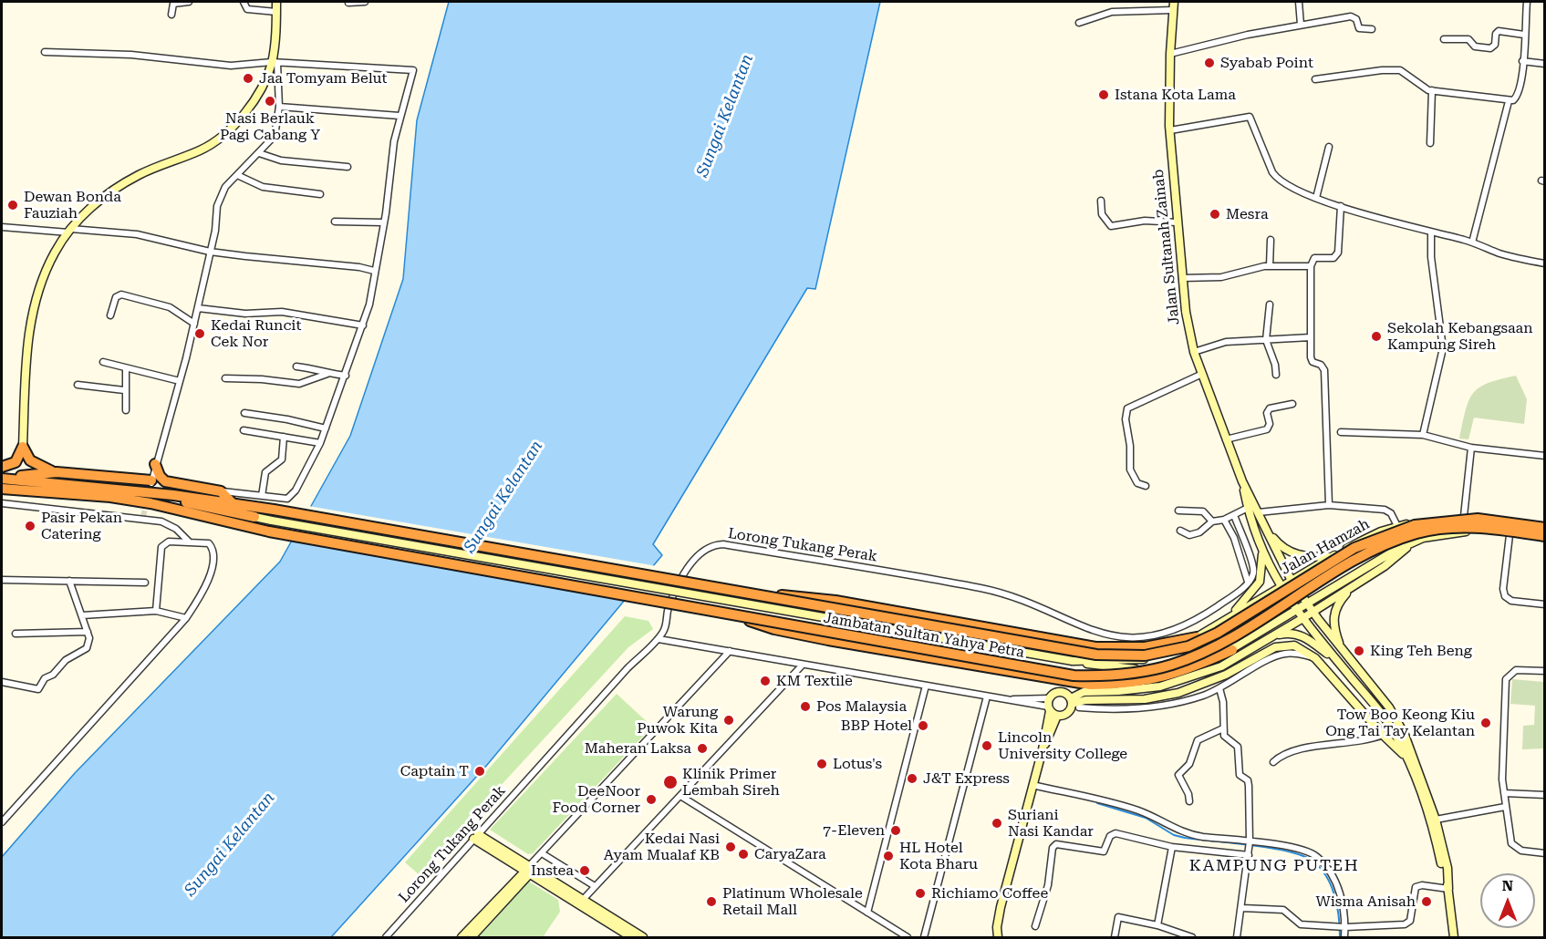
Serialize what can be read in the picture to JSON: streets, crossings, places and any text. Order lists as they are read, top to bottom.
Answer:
{
  "streets": {
    "highway": ["Jambatan Sultan Yahya Petra"],
    "main road": ["Jalan Sultanah Zainab", "Jalan Hamzah"],
    "street": ["Lorong Tukang Perak"]
  },
  "crossings": [
    ["Jalan Hamzah", "Jambatan Sultan Yahya Petra"]
  ],
  "districts": ["KAMPUNG PUTEH"],
  "water": ["Sungai Kelantan"],
  "places": [
    "Syabab Point",
    "Jaa Tomyam Belut",
    "Istana Kota Lama",
    "Nasi Berlauk Pagi Cabang Y",
    "Dewan Bonda Fauziah",
    "Mesra",
    "Kedai Runcit Cek Nor",
    "Sekolah Kebangsaan Kampung Sireh",
    "Pasir Pekan Catering",
    "King Teh Beng",
    "KM Textile",
    "Pos Malaysia",
    "Warung Puwok Kita",
    "Tow Boo Keong Kiu Ong Tai Tay Kelantan",
    "BBP Hotel",
    "Lincoln University College",
    "Maheran Laksa",
    "Lotus's",
    "Captain T",
    "J&T Express",
    "Klinik Primer Lembah Sireh",
    "DeeNoor Food Corner",
    "Suriani Nasi Kandar",
    "7-Eleven",
    "Kedai Nasi Ayam Mualaf KB",
    "CaryaZara",
    "HL Hotel Kota Bharu",
    "Instea",
    "Richiamo Coffee",
    "Platinum Wholesale Retail Mall",
    "Wisma Anisah"
  ],
  "north": "top"
}
